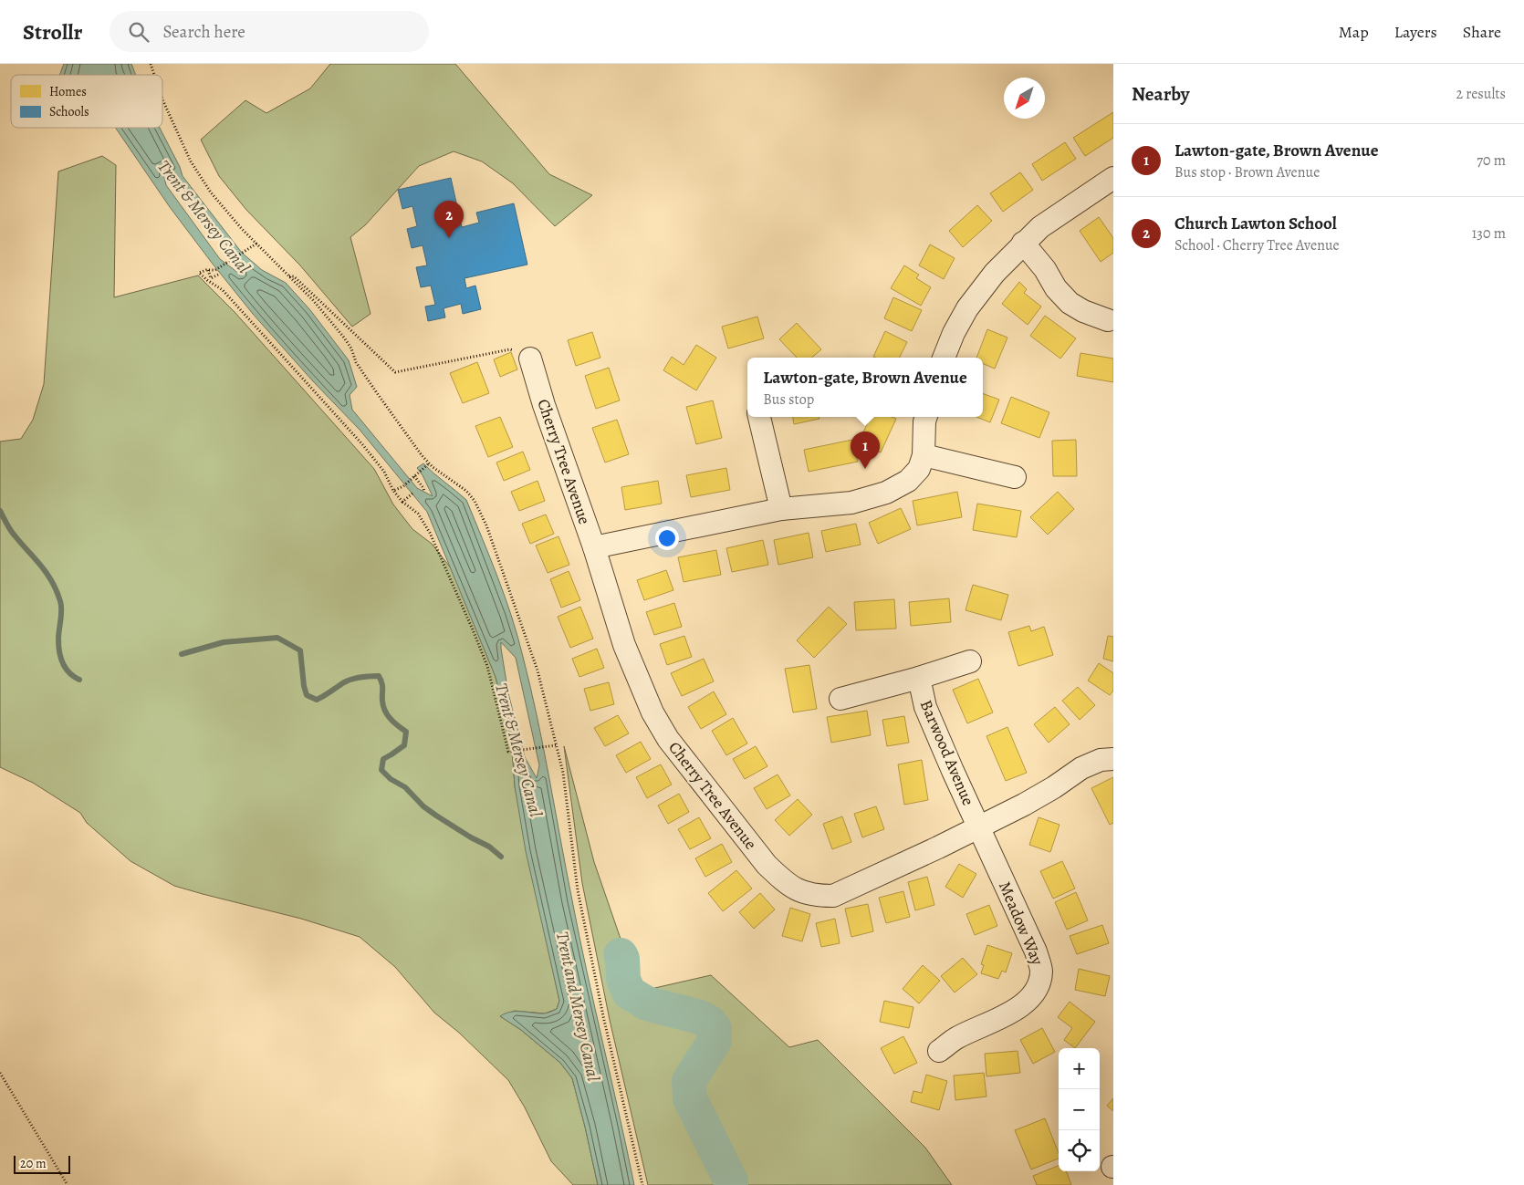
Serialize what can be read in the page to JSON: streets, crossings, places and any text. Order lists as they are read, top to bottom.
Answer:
{
  "streets": {
    "street": ["Cherry Tree Avenue", "Barwood Avenue", "Meadow Way"]
  },
  "crossings": [
    ["Cherry Tree Avenue", "Barwood Avenue"],
    ["Cherry Tree Avenue", "Meadow Way"],
    ["Barwood Avenue", "Meadow Way"]
  ],
  "water": ["Trent & Mersey Canal", "Trent and Mersey Canal"],
  "legend": ["Homes", "Schools"],
  "scale_bar": "20 m",
  "north": "bottom left",
  "page": {
    "header": "Strollr",
    "search": "Search here",
    "nav": ["Map", "Layers", "Share"],
    "heading": ["Nearby", "2 results"],
    "list": [
      {
        "mark": "1",
        "name": "Lawton-gate, Brown Avenue",
        "note": "Bus stop · Brown Avenue",
        "value": "70 m"
      },
      {
        "mark": "2",
        "name": "Church Lawton School",
        "note": "School · Cherry Tree Avenue",
        "value": "130 m"
      }
    ],
    "pins": ["2", "1"],
    "popup": ["Lawton-gate, Brown Avenue", "Bus stop"],
    "map_buttons": ["+", "−"],
    "scale": "20 m"
  }
}
